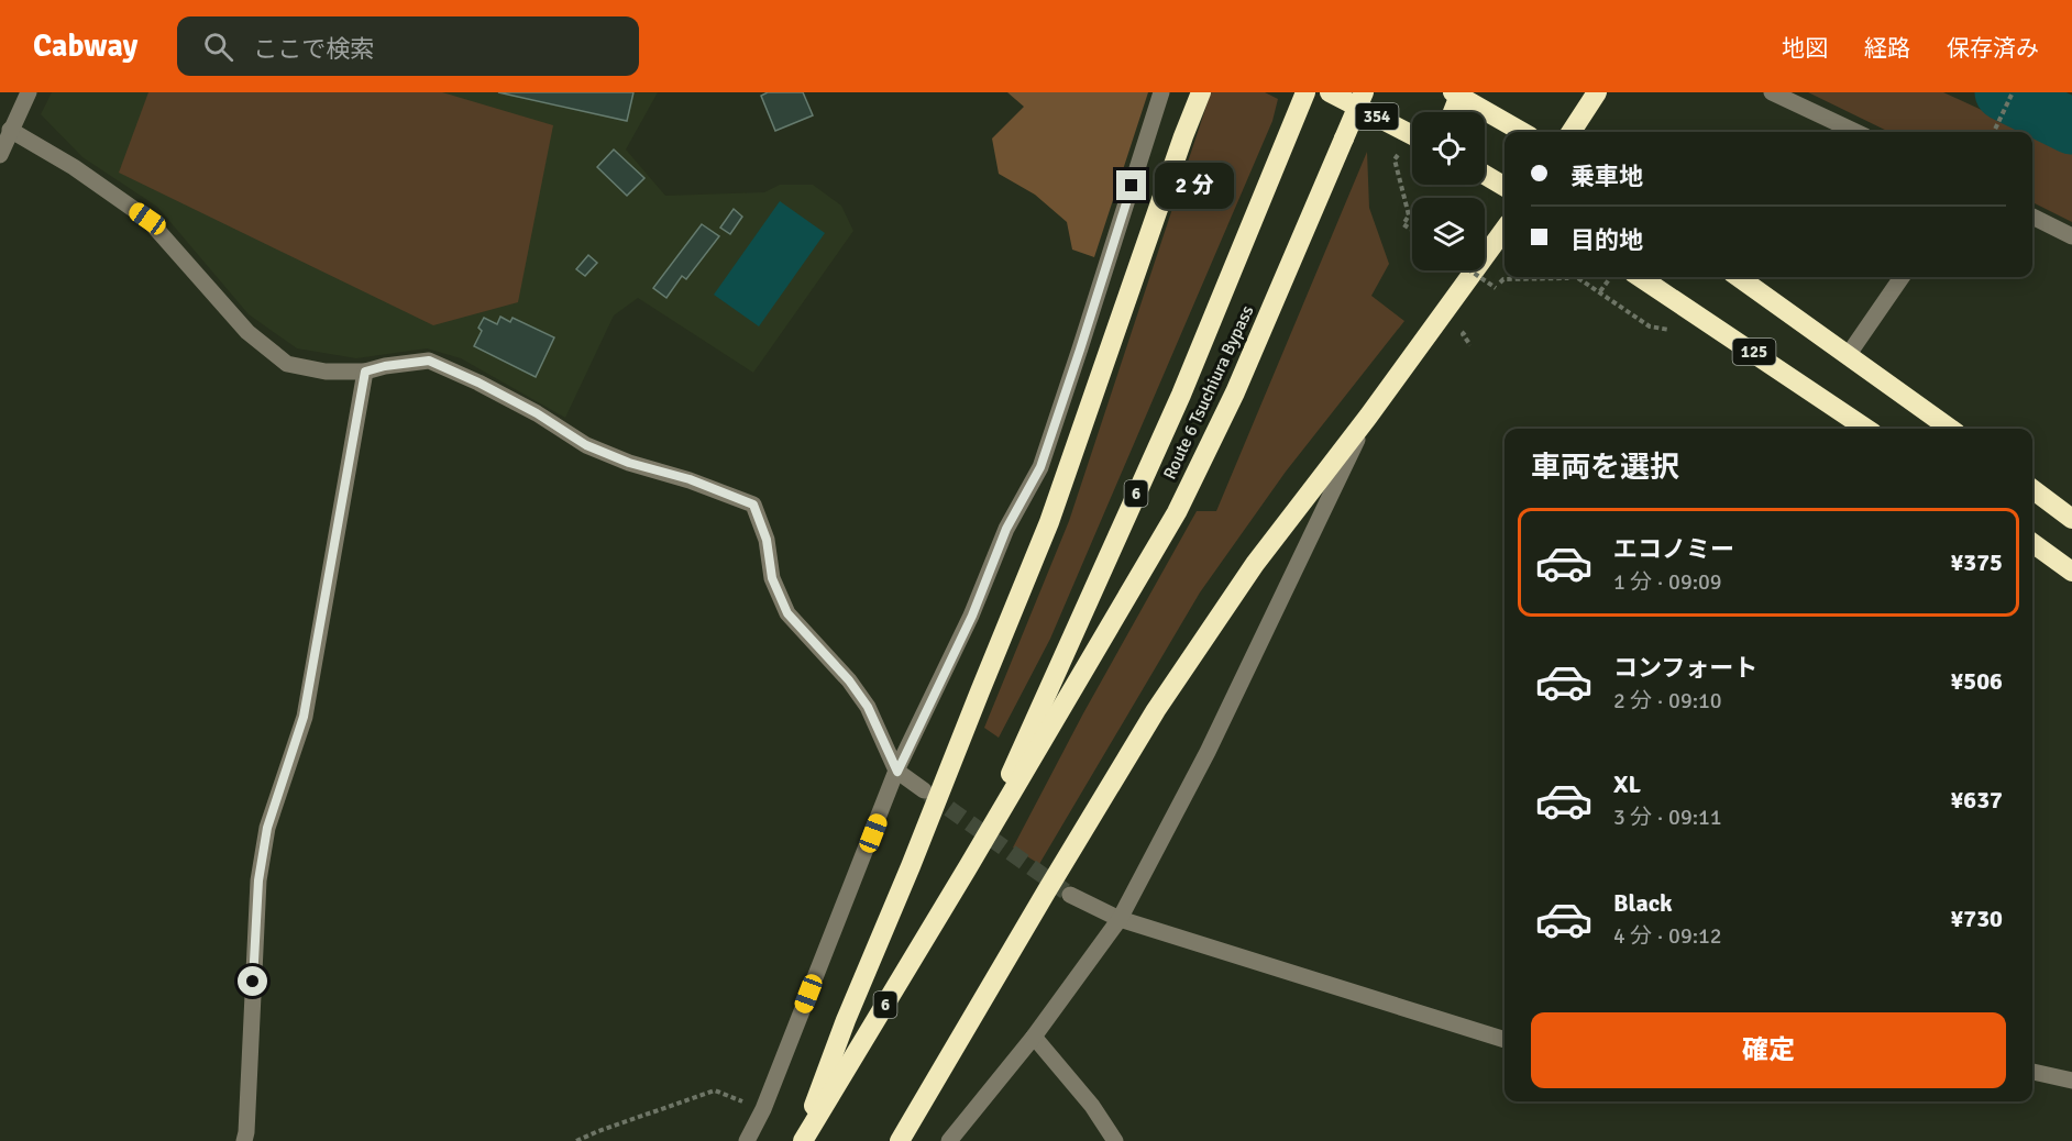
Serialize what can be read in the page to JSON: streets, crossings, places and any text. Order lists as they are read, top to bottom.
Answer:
{
  "streets": {
    "highway": [
      "354",
      "125",
      "Route 6 Tsuchiura Bypass",
      "6"
    ]
  },
  "page": {
    "header": "Cabway",
    "search": "ここで検索",
    "nav": ["地図", "経路", "保存済み"],
    "banner": ["乗車地", "目的地"],
    "bubble": "2 分",
    "heading": "車両を選択",
    "list": [
      {
        "name": "エコノミー",
        "note": "1 分 · 09:09",
        "value": "¥375"
      },
      {
        "name": "コンフォート",
        "note": "2 分 · 09:10",
        "value": "¥506"
      },
      {
        "name": "XL",
        "note": "3 分 · 09:11",
        "value": "¥637"
      },
      {
        "name": "Black",
        "note": "4 分 · 09:12",
        "value": "¥730"
      }
    ],
    "buttons": "確定"
  }
}
